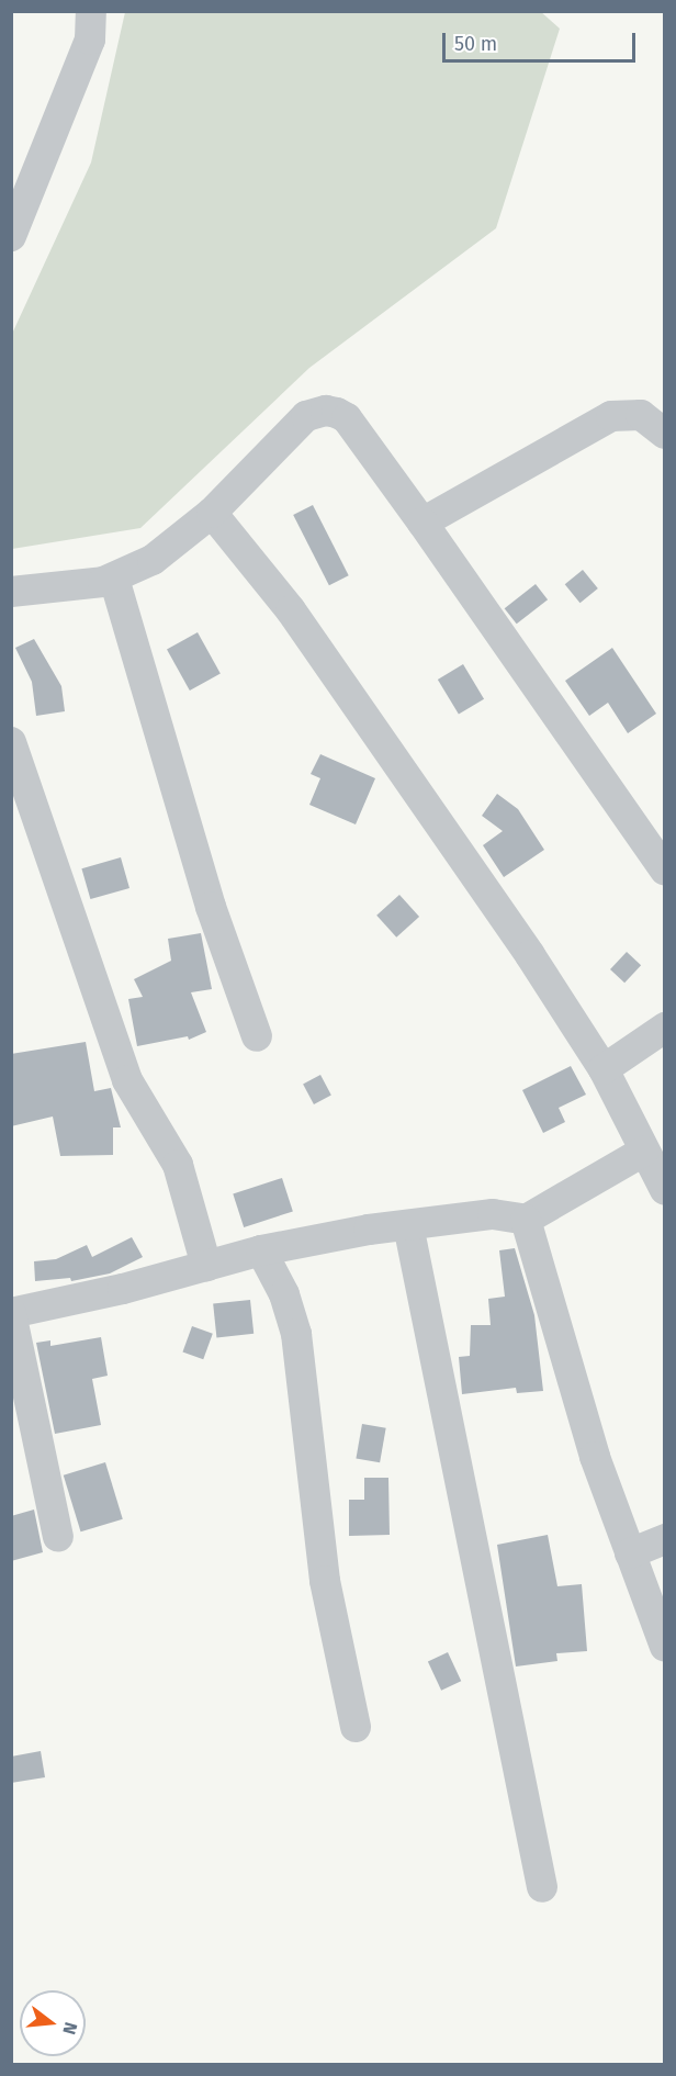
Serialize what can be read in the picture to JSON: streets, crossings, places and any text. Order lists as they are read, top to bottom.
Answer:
{
  "scale_bar": "50 m",
  "north": "right"
}
